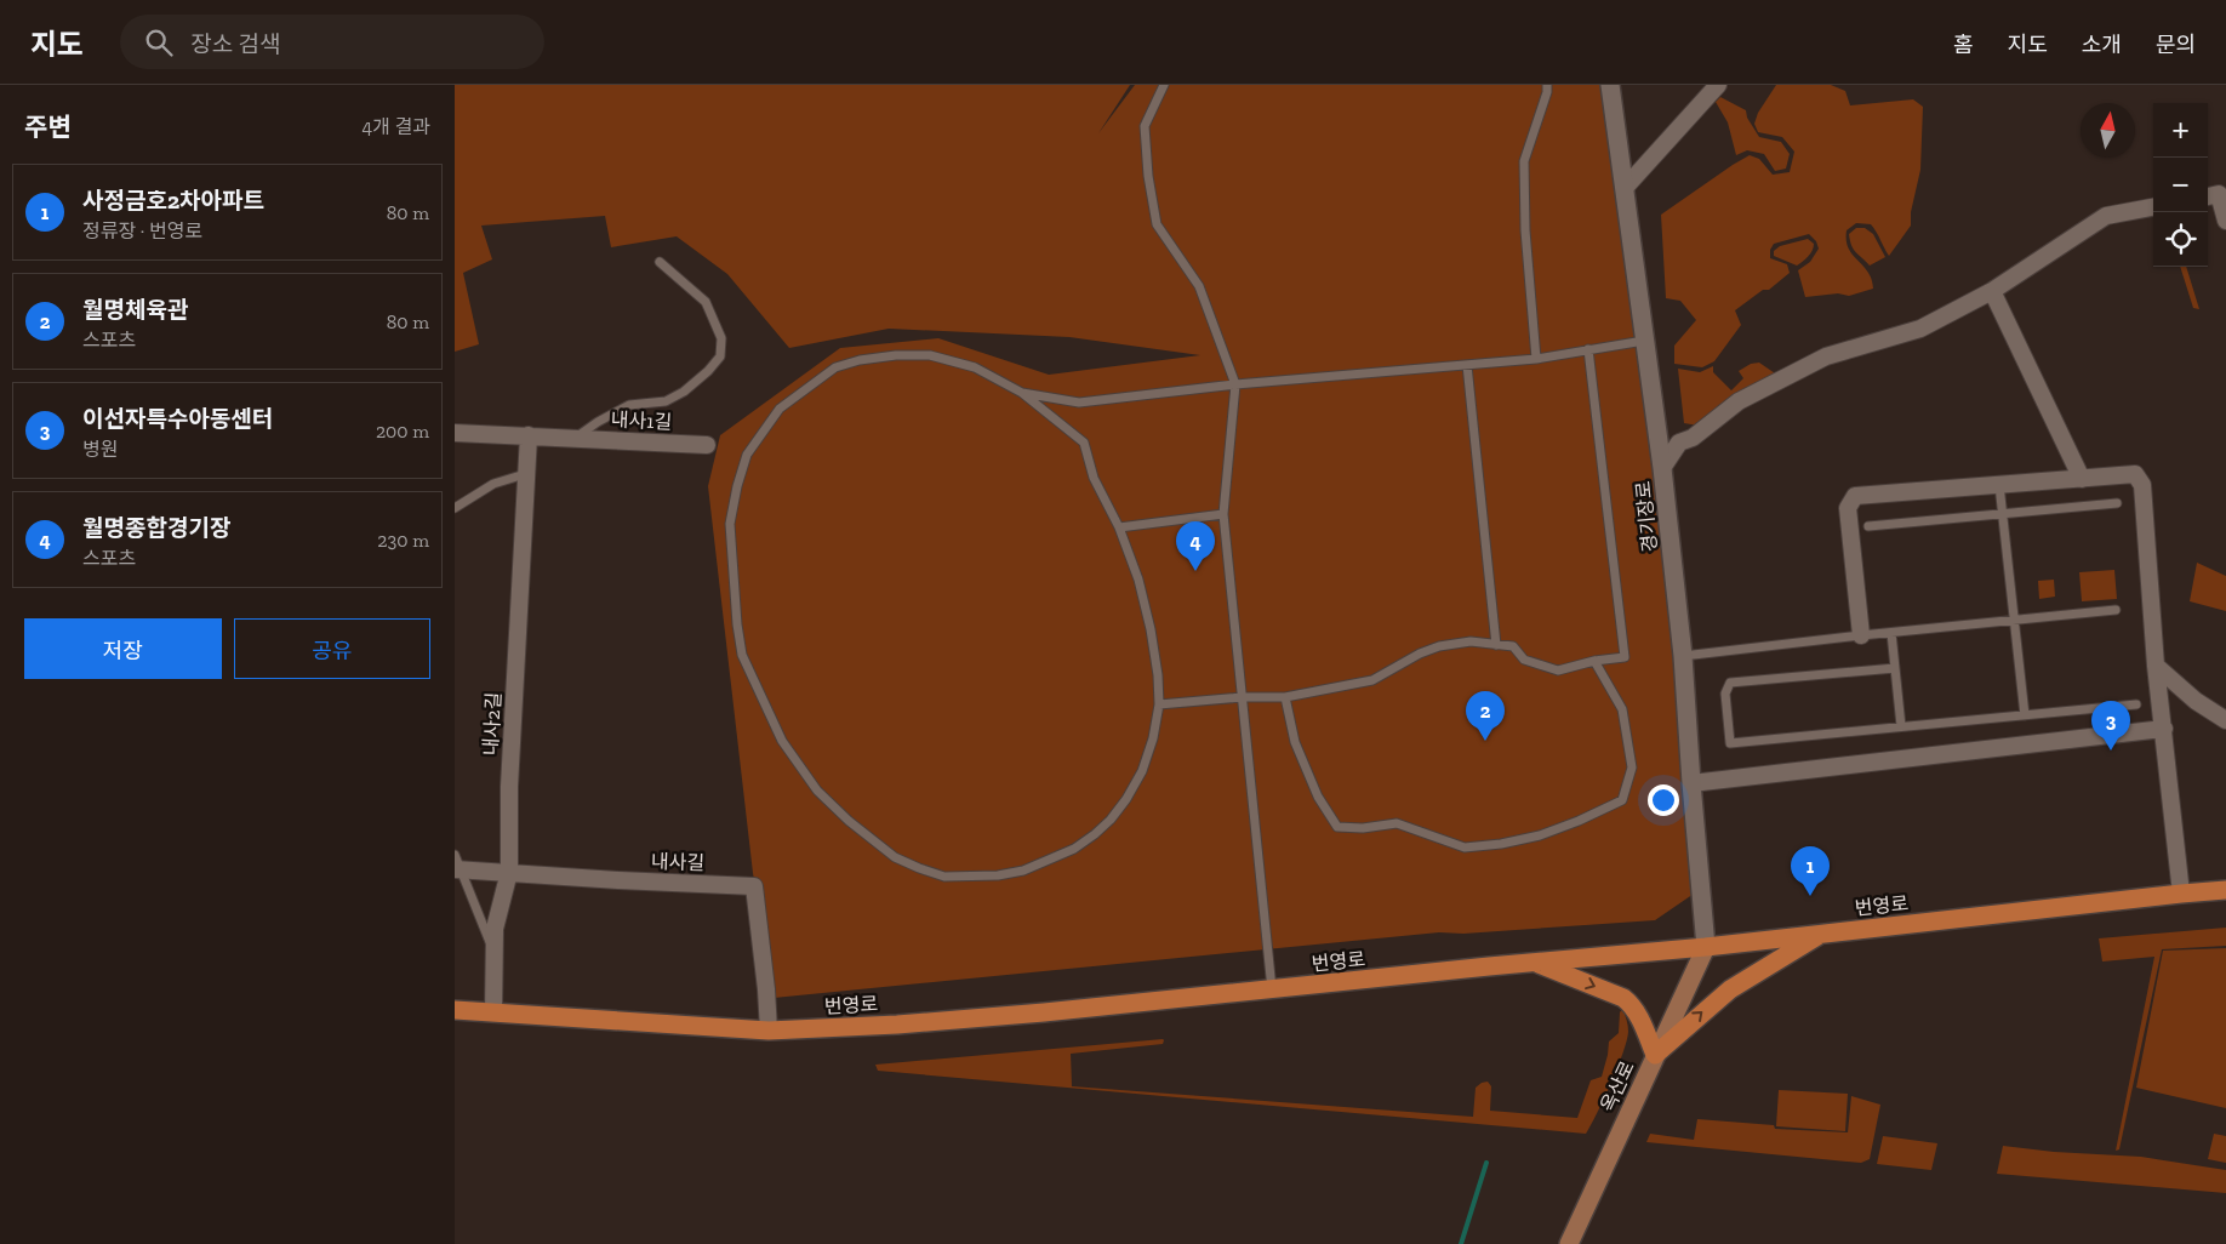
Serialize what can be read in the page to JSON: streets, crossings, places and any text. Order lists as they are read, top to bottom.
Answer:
{
  "streets": {
    "main road": ["번영로", "옥산로"],
    "street": [
      "내사1길",
      "경기장로",
      "내사2길",
      "내사길"
    ]
  },
  "crossings": [
    ["내사1길", "내사2길"],
    ["경기장로", "번영로"],
    ["경기장로", "옥산로"],
    ["내사2길", "내사길"],
    ["내사2길", "번영로"],
    ["내사길", "번영로"],
    ["번영로", "옥산로"]
  ],
  "north": "top",
  "page": {
    "header": "지도",
    "search": "장소 검색",
    "nav": [
      "홈",
      "지도",
      "소개",
      "문의"
    ],
    "heading": ["주변", "4개 결과"],
    "map_buttons": ["+", "−"],
    "list": [
      {
        "mark": "1",
        "name": "사정금호2차아파트",
        "note": "정류장 · 번영로",
        "value": "80 m"
      },
      {
        "mark": "2",
        "name": "월명체육관",
        "note": "스포츠",
        "value": "80 m"
      },
      {
        "mark": "3",
        "name": "이선자특수아동센터",
        "note": "병원",
        "value": "200 m"
      },
      {
        "mark": "4",
        "name": "월명종합경기장",
        "note": "스포츠",
        "value": "230 m"
      }
    ],
    "pins": [
      "4",
      "2",
      "3",
      "1"
    ],
    "buttons": ["저장", "공유"]
  }
}
